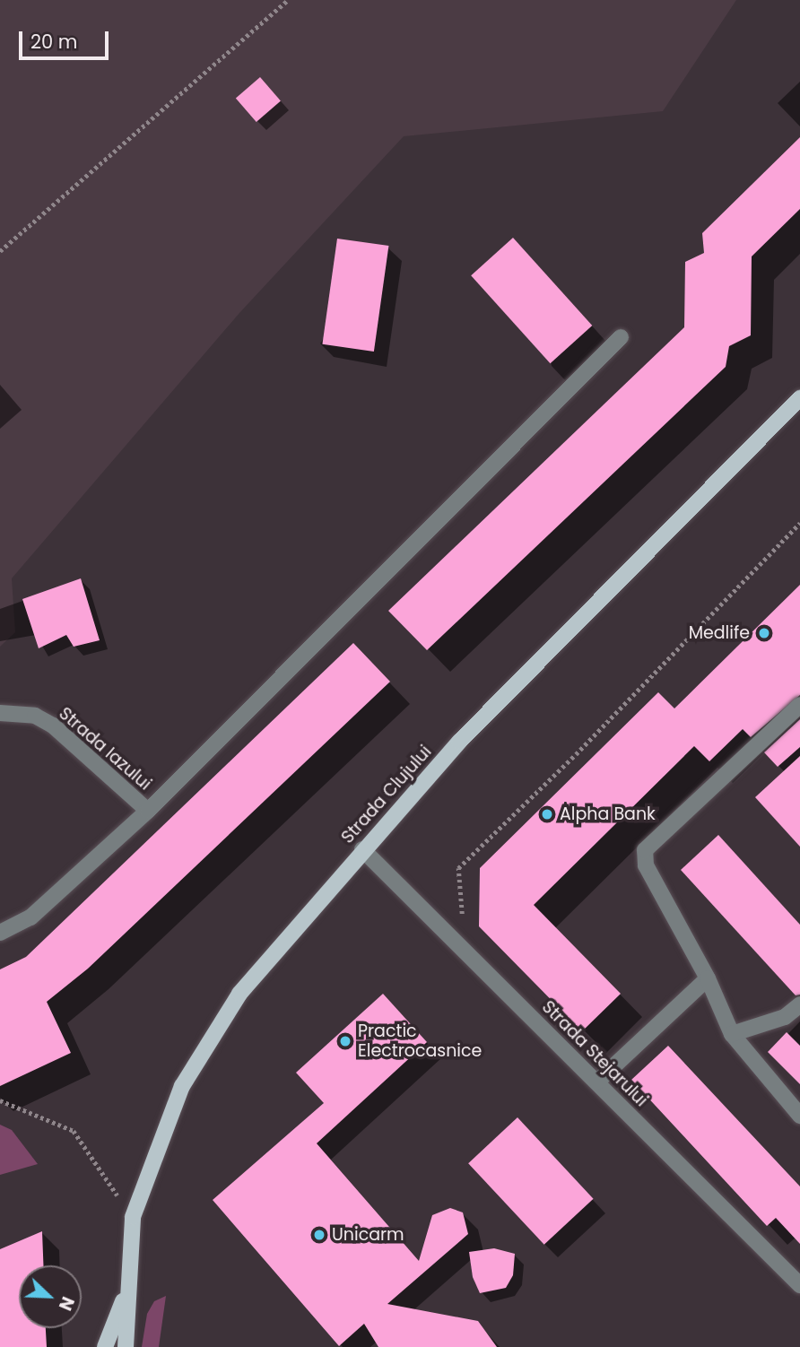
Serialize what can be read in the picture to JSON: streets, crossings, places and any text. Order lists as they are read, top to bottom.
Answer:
{
  "streets": {
    "main road": ["Strada Clujului"],
    "street": ["Strada Iazului", "Strada Stejarului"]
  },
  "crossings": [
    ["Strada Clujului", "Strada Stejarului"]
  ],
  "places": [
    "Medlife",
    "Alpha Bank",
    "Practic Electrocasnice",
    "Unicarm"
  ],
  "scale_bar": "20 m",
  "north": "bottom right"
}
